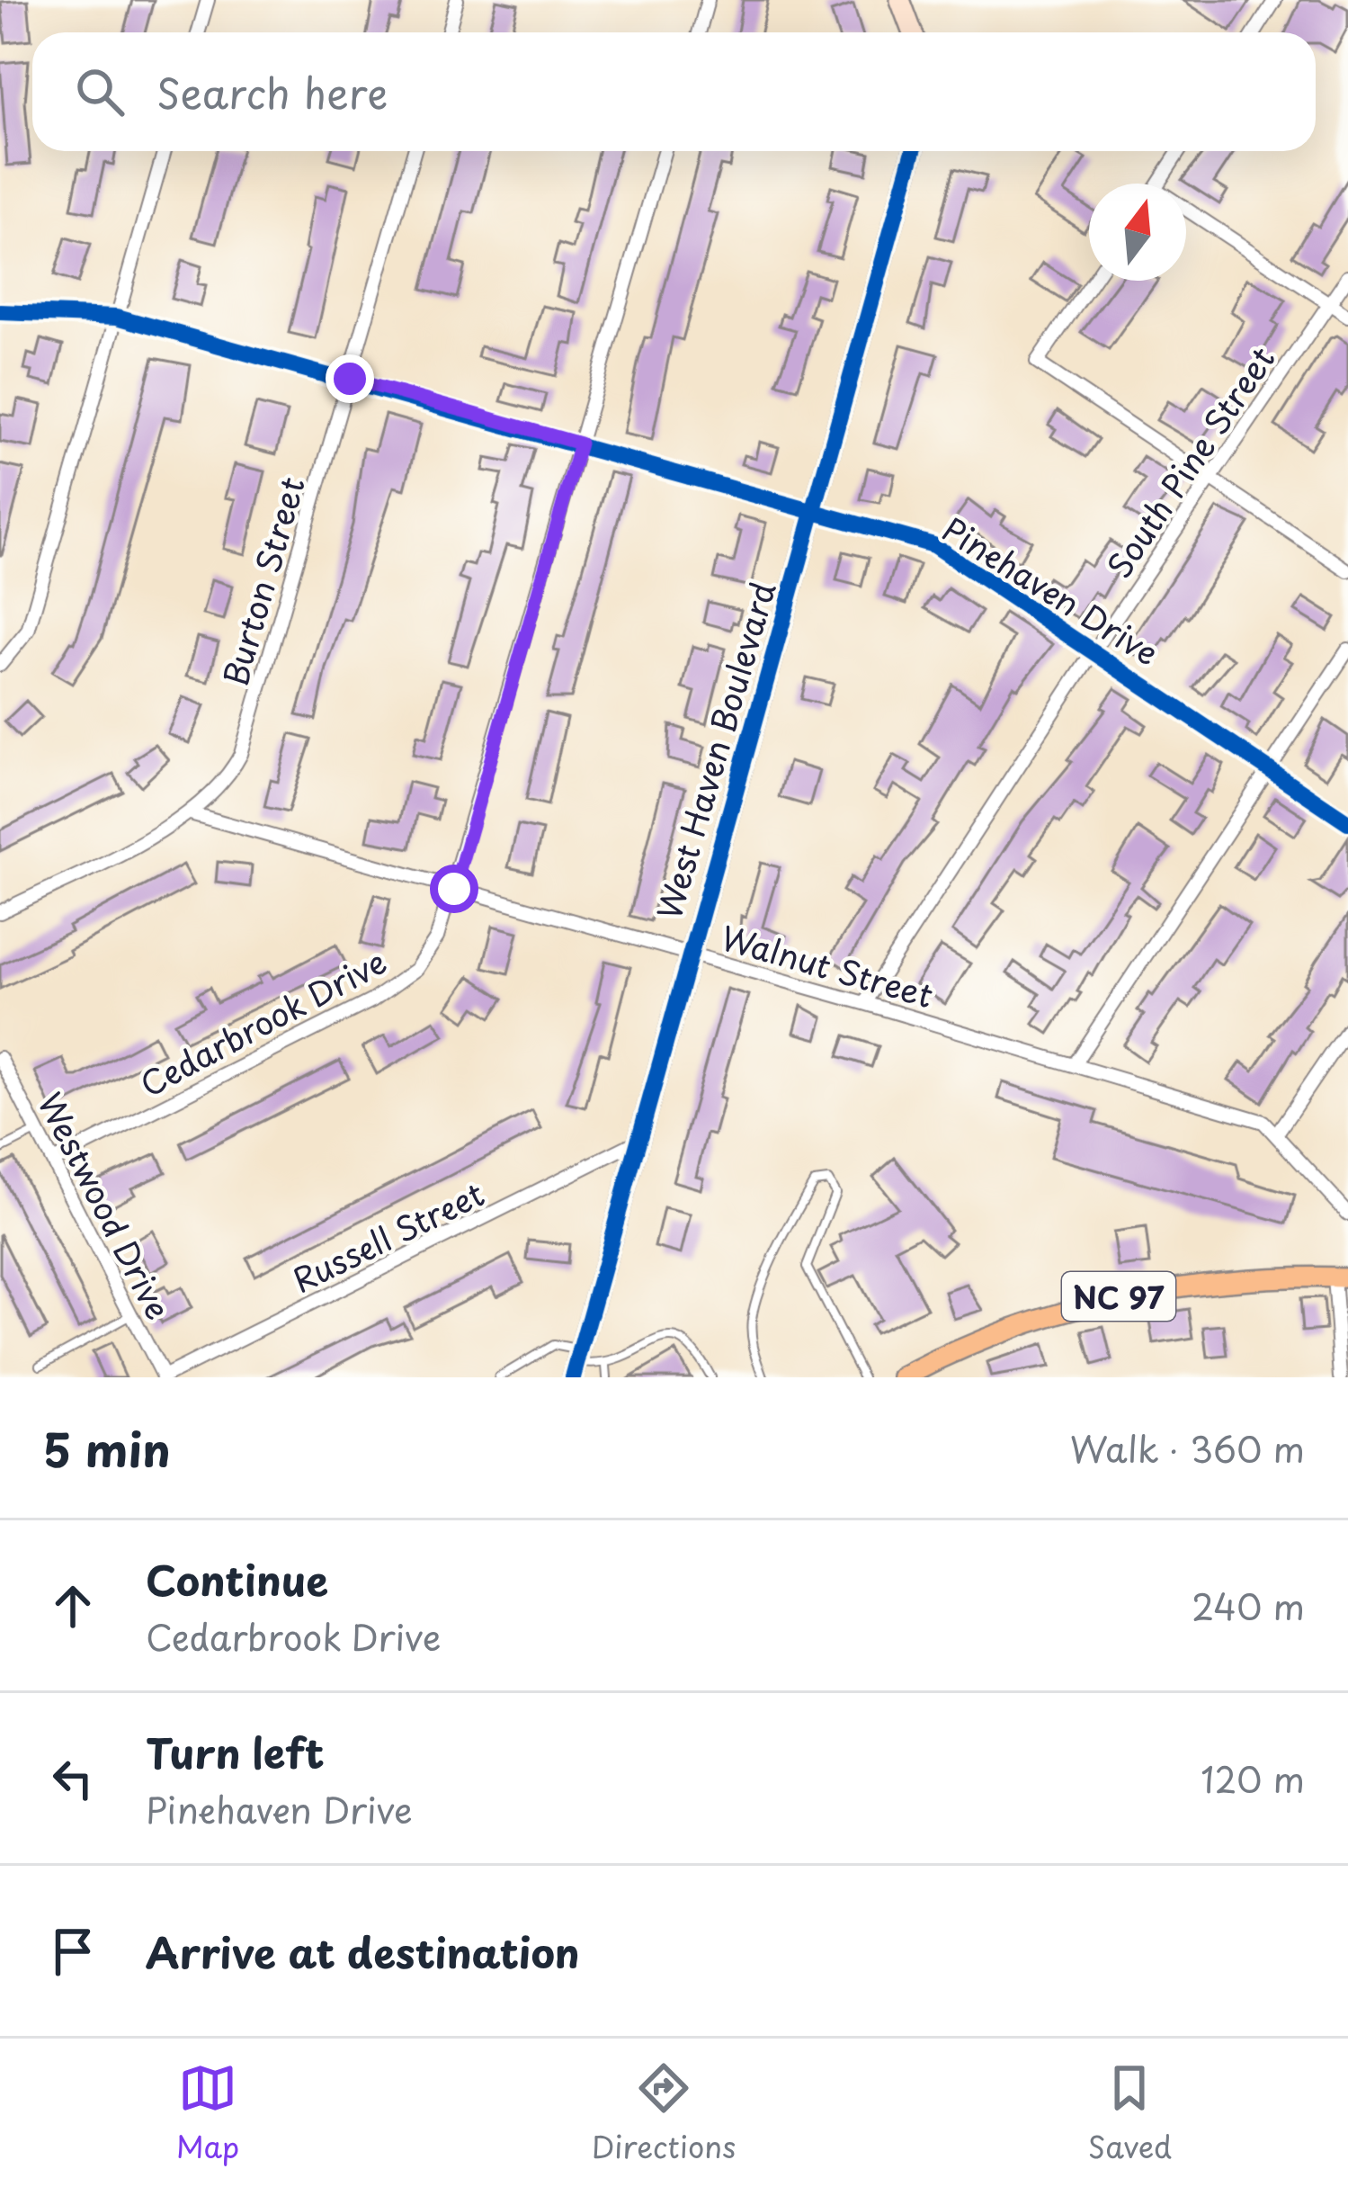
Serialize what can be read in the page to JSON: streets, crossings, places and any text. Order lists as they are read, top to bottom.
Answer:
{
  "streets": {
    "main road": ["NC 97"],
    "street": [
      "South Pine Street",
      "Burton Street",
      "Pinehaven Drive",
      "West Haven Boulevard",
      "Walnut Street",
      "Cedarbrook Drive",
      "Westwood Drive",
      "Russell Street"
    ]
  },
  "crossings": [
    ["South Pine Street", "Pinehaven Drive"],
    ["South Pine Street", "Walnut Street"],
    ["Burton Street", "Pinehaven Drive"],
    ["Burton Street", "Walnut Street"],
    ["Pinehaven Drive", "West Haven Boulevard"],
    ["Pinehaven Drive", "Cedarbrook Drive"],
    ["West Haven Boulevard", "Walnut Street"],
    ["West Haven Boulevard", "Russell Street"],
    ["Walnut Street", "Cedarbrook Drive"],
    ["Cedarbrook Drive", "Westwood Drive"],
    ["Westwood Drive", "Russell Street"]
  ],
  "north": "top",
  "page": {
    "search": "Search here",
    "heading": ["5 min", "Walk · 360 m"],
    "list": [
      ["Continue", "Cedarbrook Drive", "240 m"],
      ["Turn left", "Pinehaven Drive", "120 m"],
      "Arrive at destination"
    ],
    "nav": ["Map", "Directions", "Saved"]
  }
}
